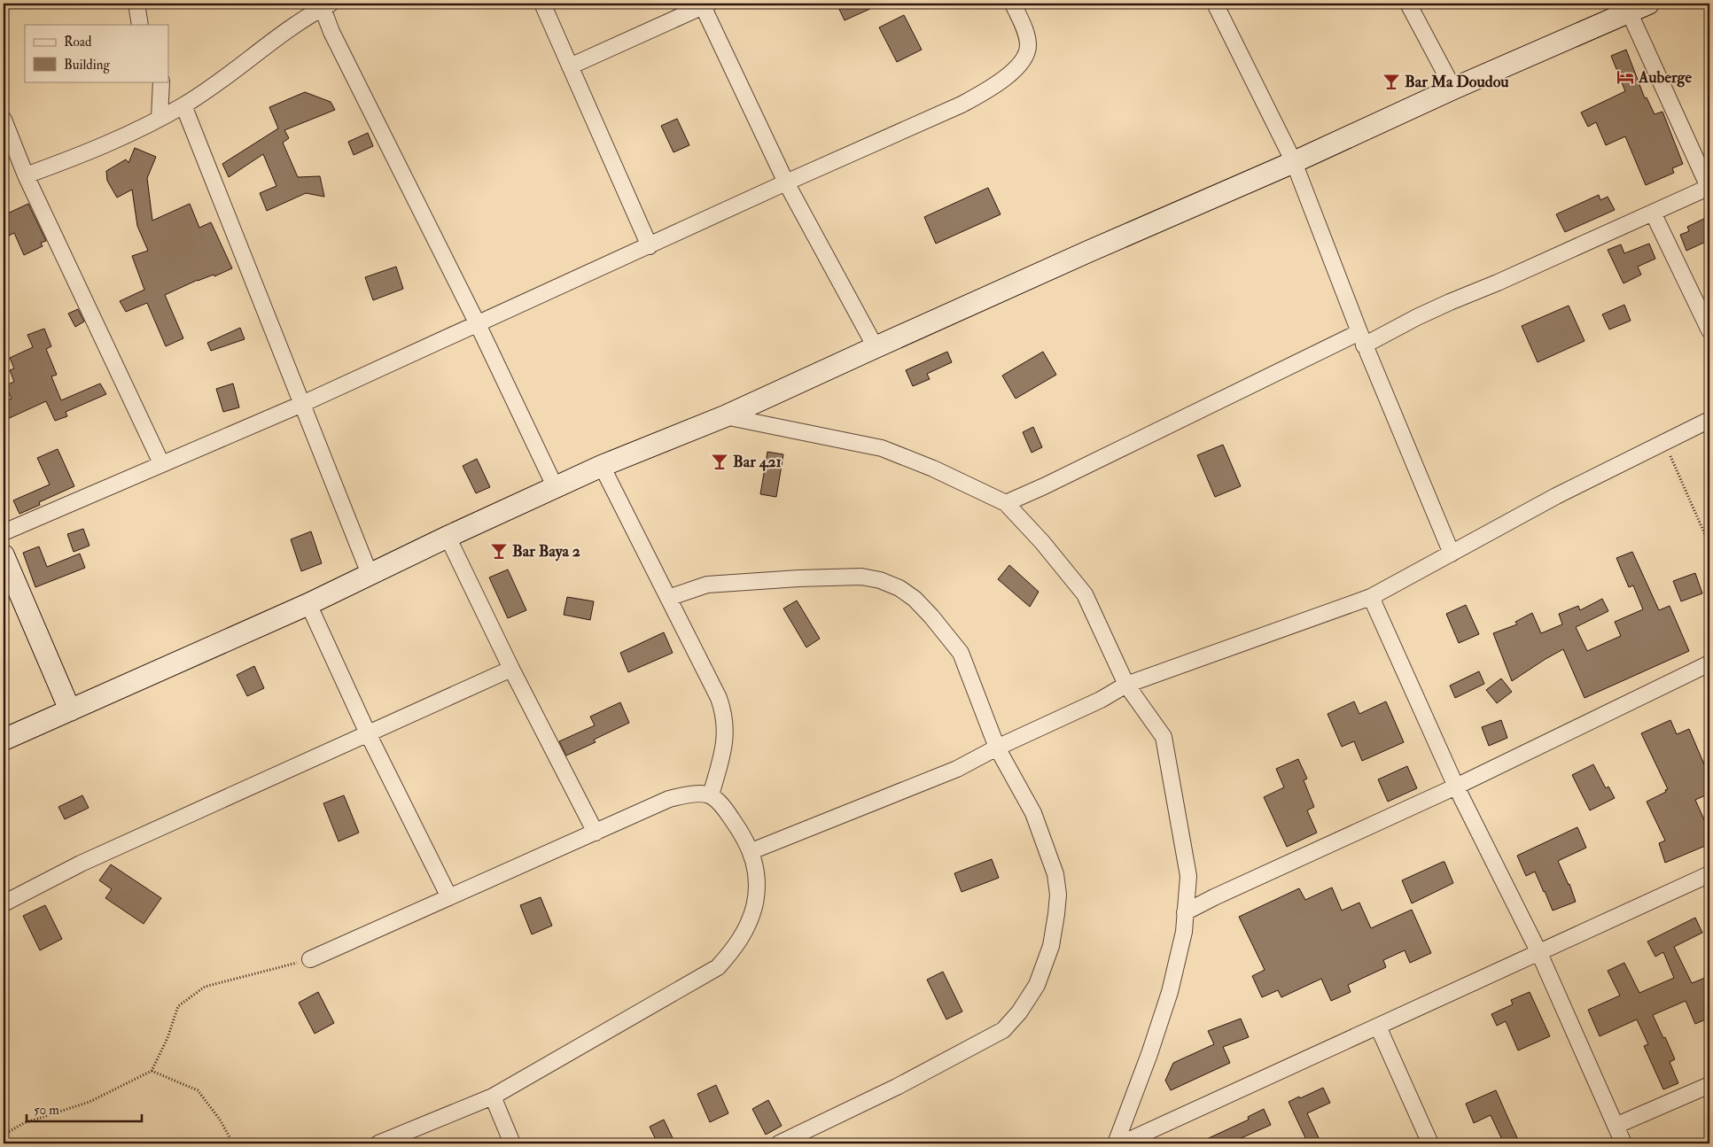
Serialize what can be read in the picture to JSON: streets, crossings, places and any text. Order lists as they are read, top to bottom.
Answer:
{
  "places": {
    "hotel": ["Auberge"],
    "bar": ["Bar Ma Doudou", "Bar 421", "Bar Baya 2"]
  },
  "legend": ["Road", "Building"],
  "scale_bar": "50 m"
}
